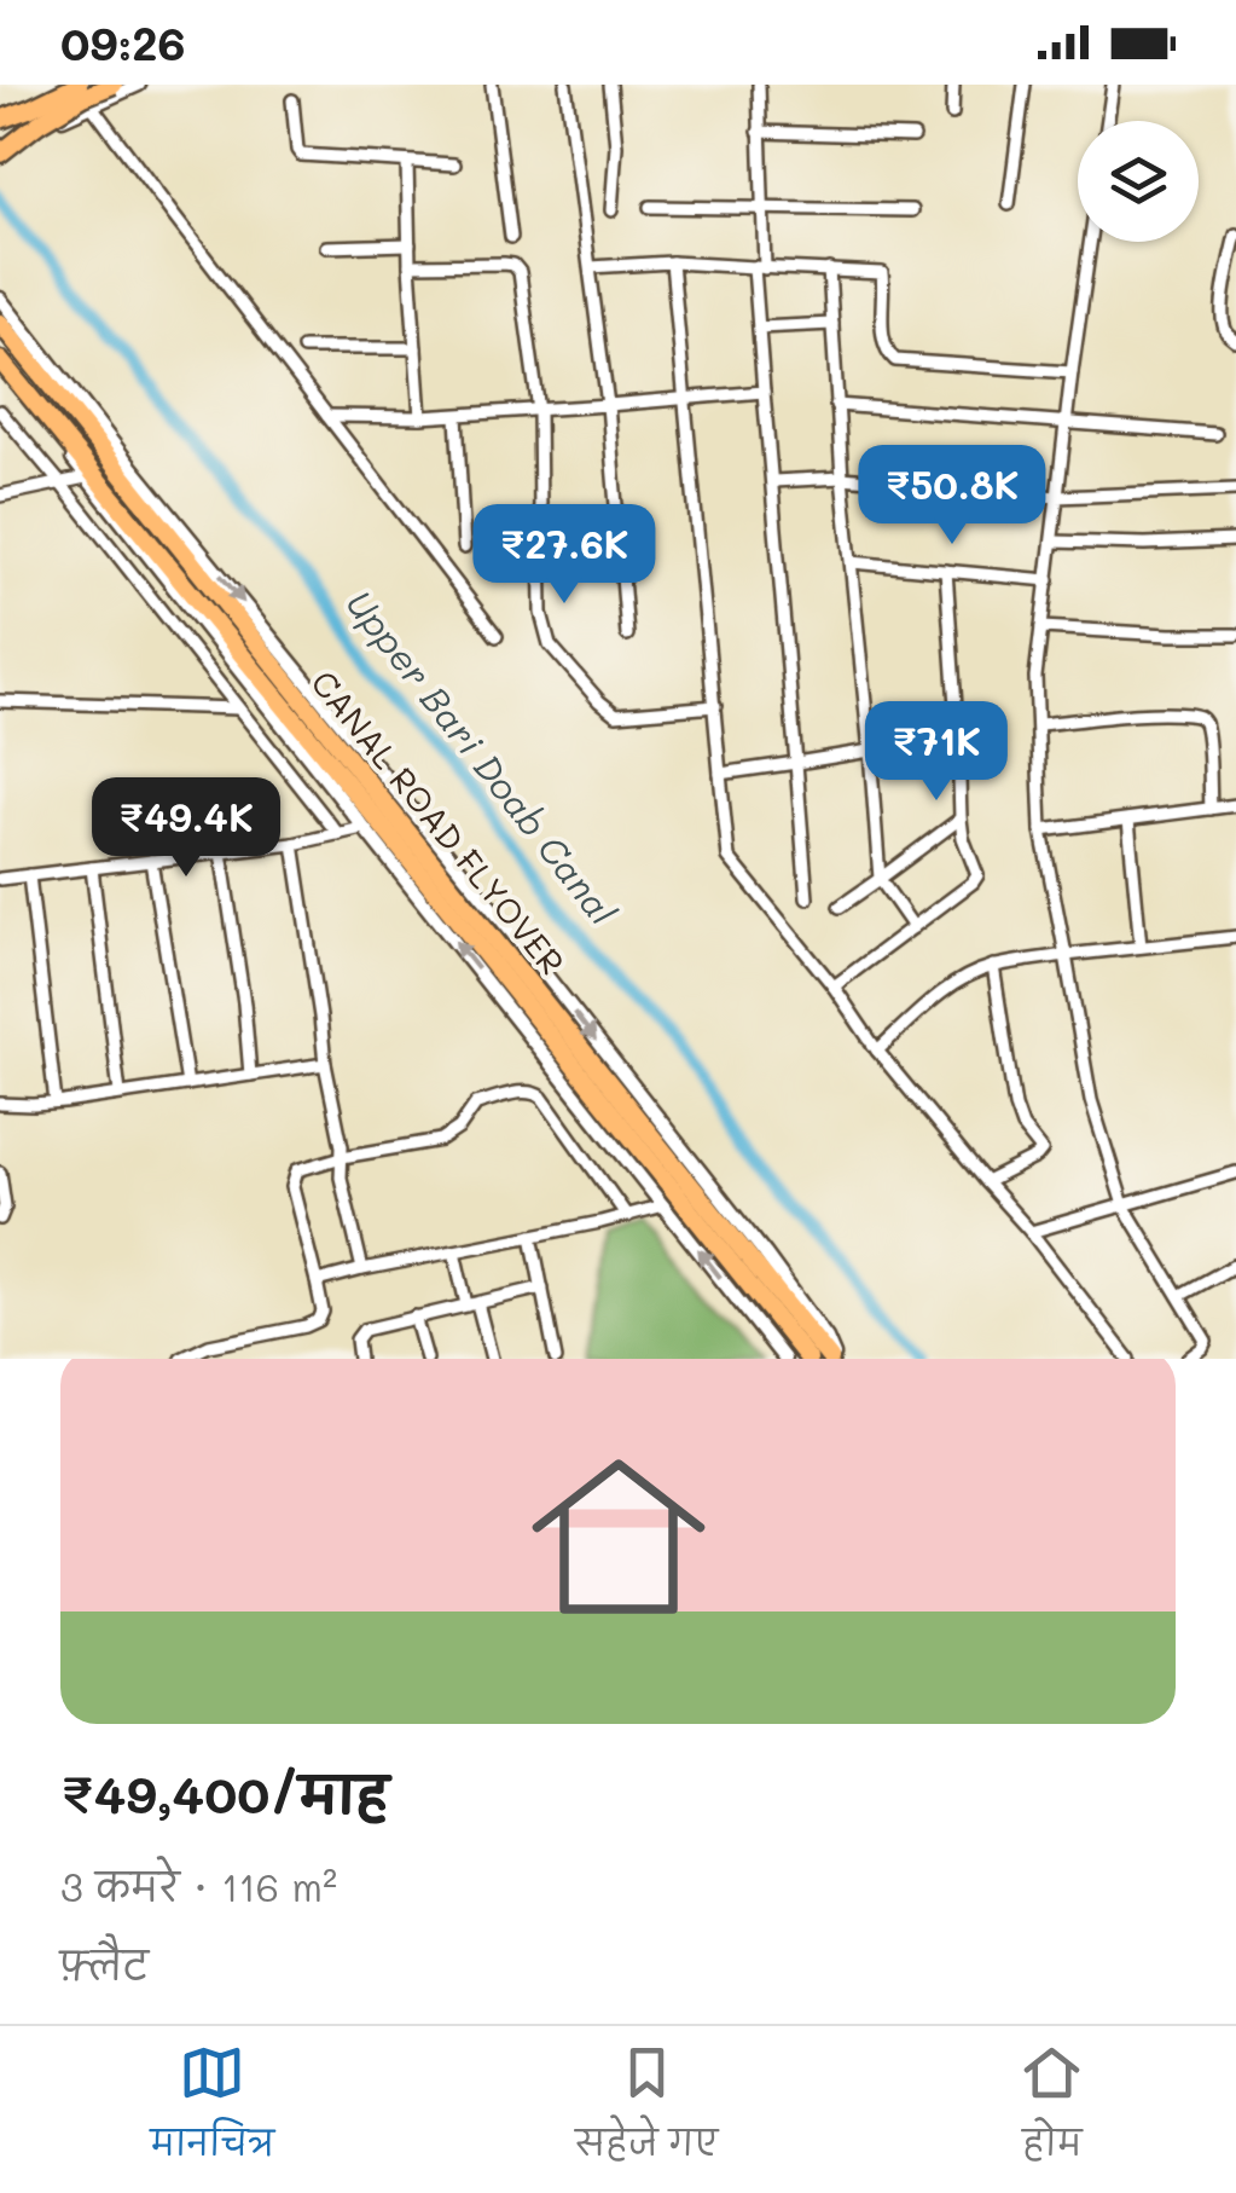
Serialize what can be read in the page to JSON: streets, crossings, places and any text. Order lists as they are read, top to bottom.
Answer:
{
  "streets": {
    "main road": ["CANAL ROAD FLYOVER"]
  },
  "water": ["Upper Bari Doab Canal"],
  "page": {
    "status": "09:26",
    "price": [
      "₹50.8K",
      "₹27.6K",
      "₹71K",
      "₹49.4K"
    ],
    "list": [
      {
        "name": "₹49,400/माह",
        "note": "3 कमरे · 116 m² · फ़्लैट"
      }
    ],
    "tabs": ["मानचित्र", "सहेजे गए", "होम"]
  }
}
